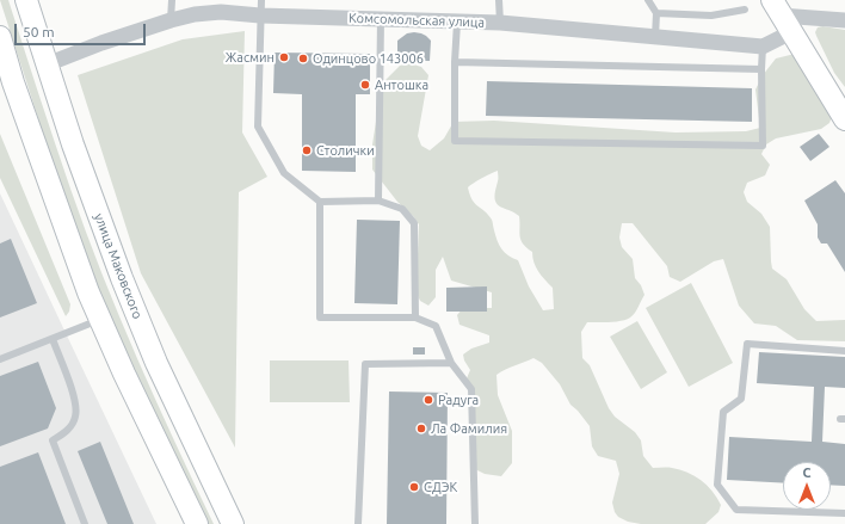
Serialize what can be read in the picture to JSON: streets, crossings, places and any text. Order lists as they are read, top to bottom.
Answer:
{
  "streets": {
    "main road": ["улица Маковского"],
    "street": ["Комсомольская улица"]
  },
  "crossings": [
    ["Комсомольская улица", "улица Маковского"]
  ],
  "places": [
    "Жасмин",
    "Одинцово 143006",
    "Антошка",
    "Столички",
    "Радуга",
    "Ла Фамилия",
    "СДЭК"
  ],
  "scale_bar": "50 m",
  "north": "top"
}
